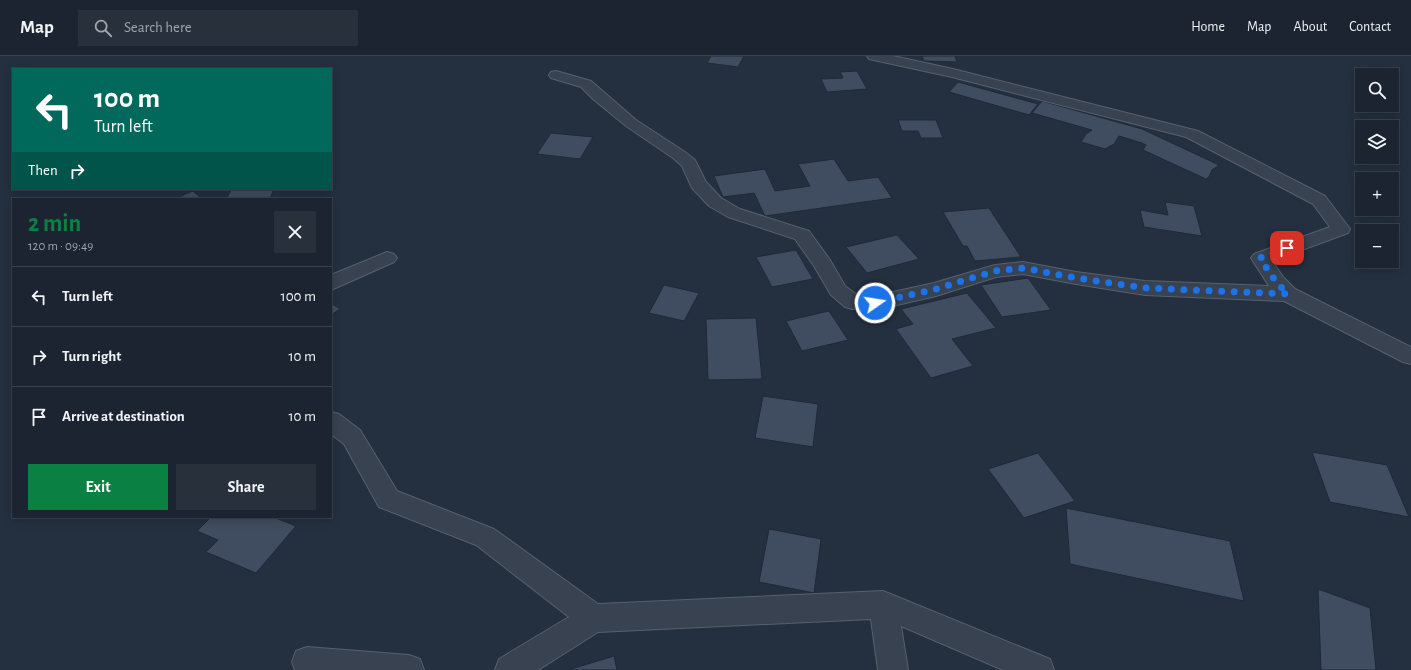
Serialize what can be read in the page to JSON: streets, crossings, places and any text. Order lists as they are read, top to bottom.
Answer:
{
  "page": {
    "header": "Map",
    "search": "Search here",
    "nav": [
      "Home",
      "Map",
      "About",
      "Contact"
    ],
    "map_buttons": ["+", "−"],
    "turn": ["100 m", "Turn left"],
    "then": "Then",
    "heading": ["2 min", "120 m · 09:49"],
    "list": [
      {
        "name": "Turn left",
        "value": "100 m"
      },
      {
        "name": "Turn right",
        "value": "10 m"
      },
      {
        "name": "Arrive at destination",
        "value": "10 m"
      }
    ],
    "buttons": ["Exit", "Share"]
  }
}
